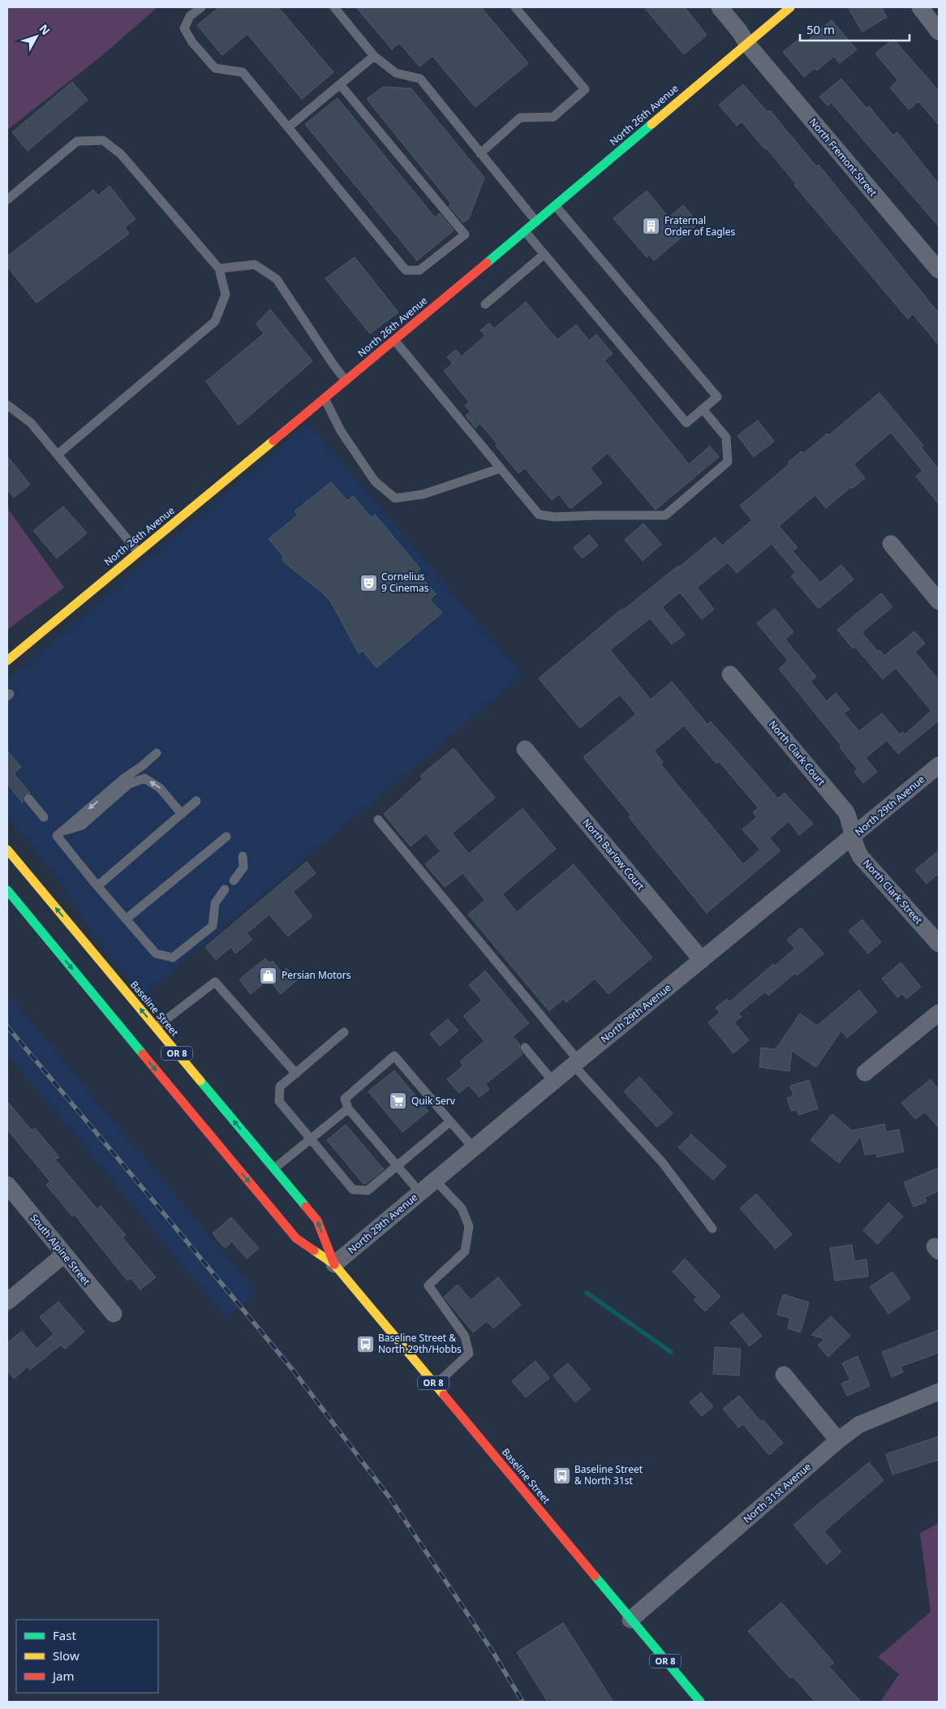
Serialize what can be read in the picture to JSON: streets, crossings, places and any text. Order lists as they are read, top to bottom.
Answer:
{
  "streets": {
    "main road": ["North 26th Avenue", "Baseline Street", "OR 8"],
    "street": [
      "North Fremont Street",
      "North Clark Court",
      "North 29th Avenue",
      "North Barlow Court",
      "North Clark Street",
      "South Alpine Street",
      "North 31st Avenue"
    ]
  },
  "crossings": [
    ["North 26th Avenue", "North Fremont Street"],
    ["North Clark Court", "North 29th Avenue"],
    ["North Clark Court", "North Clark Street"],
    ["North 29th Avenue", "North Barlow Court"],
    ["North 29th Avenue", "North Clark Street"],
    ["North 29th Avenue", "Baseline Street"],
    ["Baseline Street", "North 31st Avenue"]
  ],
  "places": {
    "building": ["Fraternal Order of Eagles"],
    "theatre": ["Cornelius 9 Cinemas"],
    "shop": ["Persian Motors"],
    "supermarket": ["Quik Serv"],
    "bus stop": ["Baseline Street & North 29th/Hobbs", "Baseline Street & North 31st"]
  },
  "legend": ["Fast", "Slow", "Jam"],
  "scale_bar": "50 m",
  "north": "top right"
}
